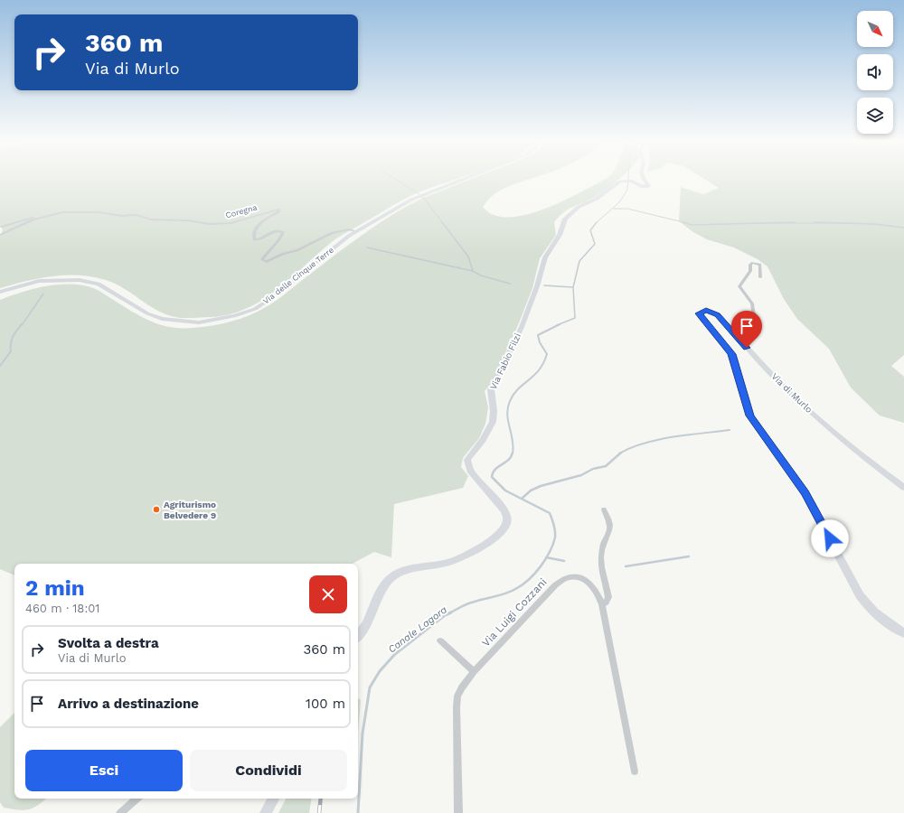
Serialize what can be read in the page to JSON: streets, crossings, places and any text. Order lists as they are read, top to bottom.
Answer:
{
  "streets": {
    "street": [
      "Coregna",
      "Via delle Cinque Terre",
      "Via Fabio Filzi",
      "Via di Murlo",
      "Via Luigi Cozzani"
    ]
  },
  "crossings": [
    ["Coregna", "Via delle Cinque Terre"]
  ],
  "water": ["Canale Lagora"],
  "places": ["Agriturismo Belvedere 9"],
  "north": "bottom right",
  "page": {
    "turn": ["360 m", "Via di Murlo"],
    "heading": ["2 min", "460 m · 18:01"],
    "list": [
      {
        "name": "Svolta a destra",
        "note": "Via di Murlo",
        "value": "360 m"
      },
      {
        "name": "Arrivo a destinazione",
        "value": "100 m"
      }
    ],
    "buttons": ["Esci", "Condividi"]
  }
}
